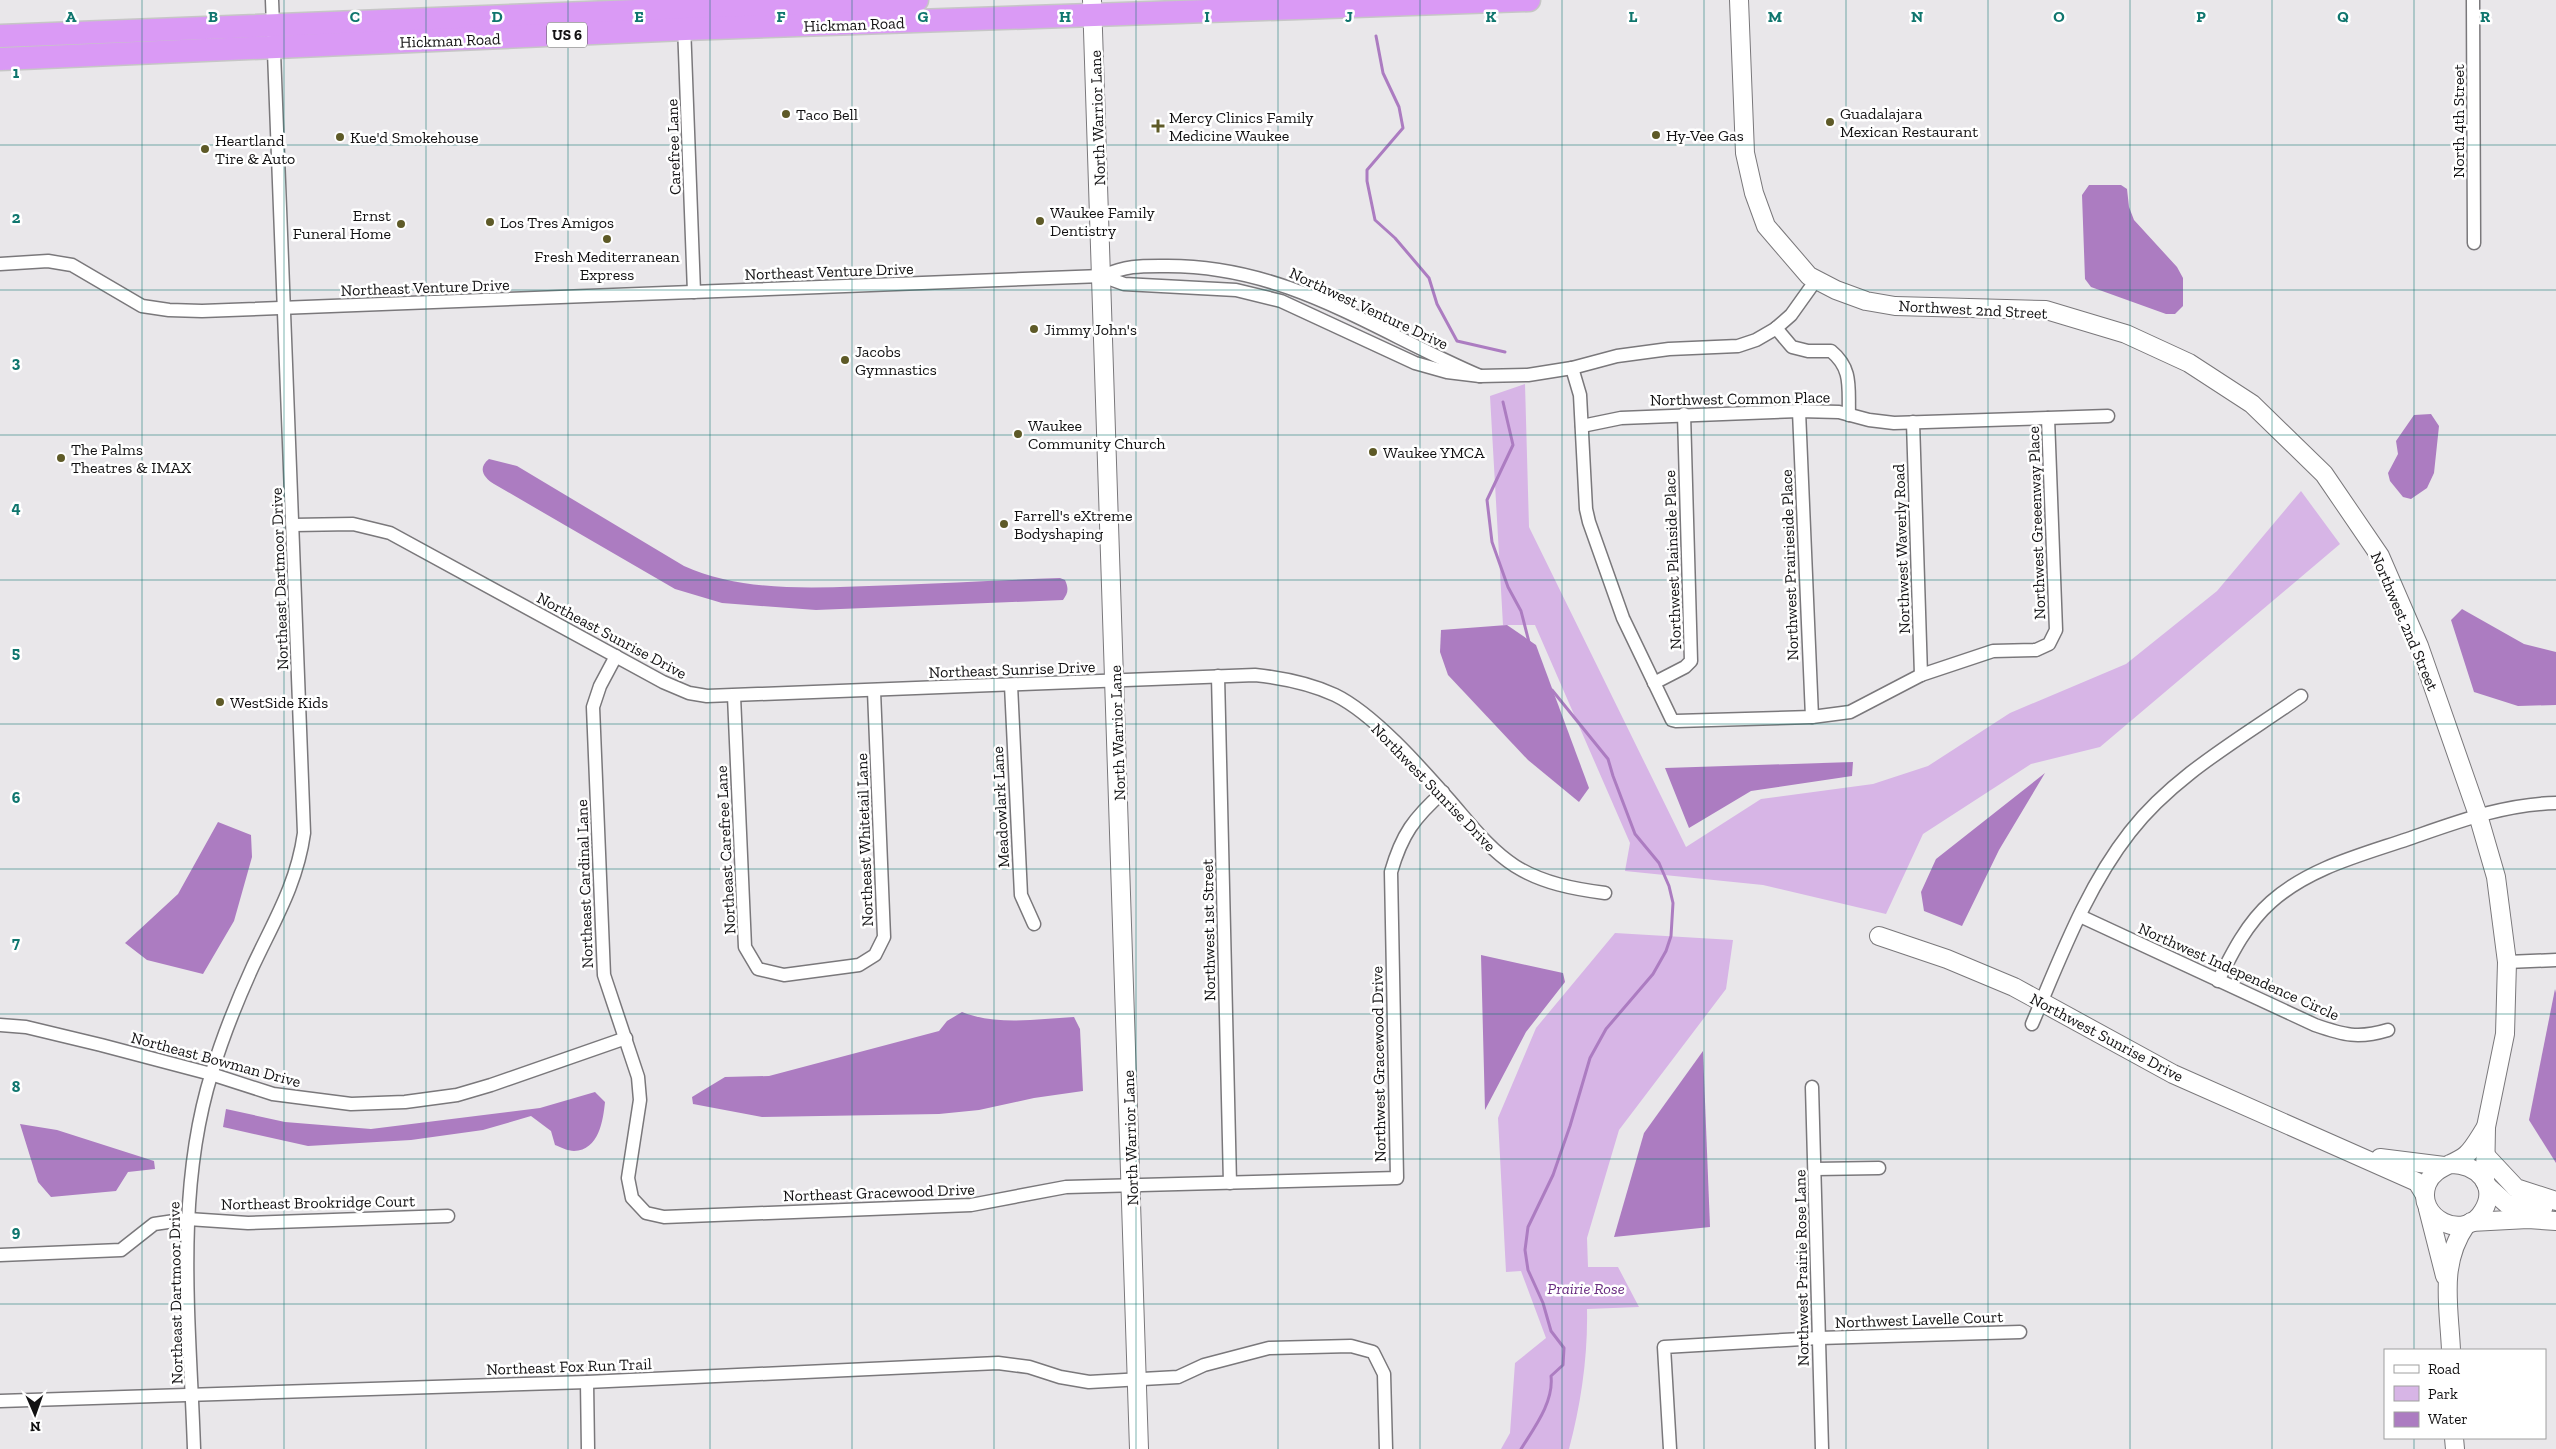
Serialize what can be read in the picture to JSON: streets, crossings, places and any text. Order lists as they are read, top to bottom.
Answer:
{
  "streets": {
    "highway": ["Hickman Road", "US 6"],
    "street": [
      "North Warrior Lane",
      "North 4th Street",
      "Carefree Lane",
      "Northeast Venture Drive",
      "Northwest Venture Drive",
      "Northwest 2nd Street",
      "Northwest Common Place",
      "Northwest Greeenway Place",
      "Northwest Waverly Road",
      "Northwest Plainside Place",
      "Northwest Prairieside Place",
      "Northeast Dartmoor Drive",
      "Northeast Sunrise Drive",
      "Northwest Sunrise Drive",
      "Meadowlark Lane",
      "Northeast Whitetail Lane",
      "Northeast Carefree Lane",
      "Northeast Cardinal Lane",
      "Northwest 1st Street",
      "Northwest Independence Circle",
      "Northeast Bowman Drive",
      "Northwest Gracewood Drive",
      "Northeast Gracewood Drive",
      "Northeast Brookridge Court",
      "Northwest Prairie Rose Lane",
      "Northwest Lavelle Court",
      "Northeast Fox Run Trail"
    ]
  },
  "crossings": [
    ["Hickman Road", "North Warrior Lane"],
    ["Hickman Road", "Carefree Lane"],
    ["Hickman Road", "Northeast Dartmoor Drive"],
    ["North Warrior Lane", "Northeast Venture Drive"],
    ["North Warrior Lane", "Northwest Venture Drive"],
    ["North Warrior Lane", "Northeast Sunrise Drive"],
    ["North Warrior Lane", "Northwest Sunrise Drive"],
    ["North Warrior Lane", "Northwest Gracewood Drive"],
    ["North Warrior Lane", "Northeast Gracewood Drive"],
    ["North Warrior Lane", "Northeast Fox Run Trail"],
    ["Carefree Lane", "Northeast Venture Drive"],
    ["Northeast Venture Drive", "Northwest Venture Drive"],
    ["Northeast Venture Drive", "Northeast Dartmoor Drive"],
    ["Northwest Venture Drive", "Northwest 2nd Street"],
    ["Northwest Venture Drive", "Northwest Greeenway Place"],
    ["Northwest 2nd Street", "Northwest Sunrise Drive"],
    ["Northwest Common Place", "Northwest Greeenway Place"],
    ["Northwest Common Place", "Northwest Waverly Road"],
    ["Northwest Common Place", "Northwest Plainside Place"],
    ["Northwest Common Place", "Northwest Prairieside Place"],
    ["Northwest Greeenway Place", "Northwest Waverly Road"],
    ["Northwest Greeenway Place", "Northwest Plainside Place"],
    ["Northwest Greeenway Place", "Northwest Prairieside Place"],
    ["Northeast Dartmoor Drive", "Northeast Sunrise Drive"],
    ["Northeast Dartmoor Drive", "Northeast Bowman Drive"],
    ["Northeast Dartmoor Drive", "Northeast Brookridge Court"],
    ["Northeast Dartmoor Drive", "Northeast Fox Run Trail"],
    ["Northeast Sunrise Drive", "Northwest Sunrise Drive"],
    ["Northeast Sunrise Drive", "Meadowlark Lane"],
    ["Northeast Sunrise Drive", "Northeast Whitetail Lane"],
    ["Northeast Sunrise Drive", "Northeast Carefree Lane"],
    ["Northeast Sunrise Drive", "Northeast Cardinal Lane"],
    ["Northwest Sunrise Drive", "Northwest 1st Street"],
    ["Northwest Sunrise Drive", "Northwest Gracewood Drive"],
    ["Northeast Whitetail Lane", "Northeast Carefree Lane"],
    ["Northeast Cardinal Lane", "Northeast Bowman Drive"],
    ["Northeast Cardinal Lane", "Northeast Gracewood Drive"],
    ["Northwest 1st Street", "Northwest Gracewood Drive"],
    ["Northwest Gracewood Drive", "Northeast Gracewood Drive"],
    ["Northwest Prairie Rose Lane", "Northwest Lavelle Court"]
  ],
  "parks": ["Prairie Rose"],
  "places": {
    "other": [
      "Taco Bell",
      "Guadalajara Mexican Restaurant",
      "Hy-Vee Gas",
      "Kue'd Smokehouse",
      "Heartland Tire & Auto",
      "Waukee Family Dentistry",
      "Los Tres Amigos",
      "Ernst Funeral Home",
      "Fresh Mediterranean Express",
      "Jimmy John's",
      "Jacobs Gymnastics",
      "Waukee Community Church",
      "Waukee YMCA",
      "The Palms Theatres & IMAX",
      "Farrell's eXtreme Bodyshaping",
      "WestSide Kids"
    ],
    "health": ["Mercy Clinics Family Medicine Waukee"]
  },
  "legend": ["Road", "Park", "Water"],
  "north": "bottom",
  "grid": {
    "columns": [
      "A",
      "B",
      "C",
      "D",
      "E",
      "F",
      "G",
      "H",
      "I",
      "J",
      "K",
      "L",
      "M",
      "N",
      "O",
      "P",
      "Q",
      "R"
    ],
    "rows": [
      "1",
      "2",
      "3",
      "4",
      "5",
      "6",
      "7",
      "8",
      "9"
    ]
  }
}
